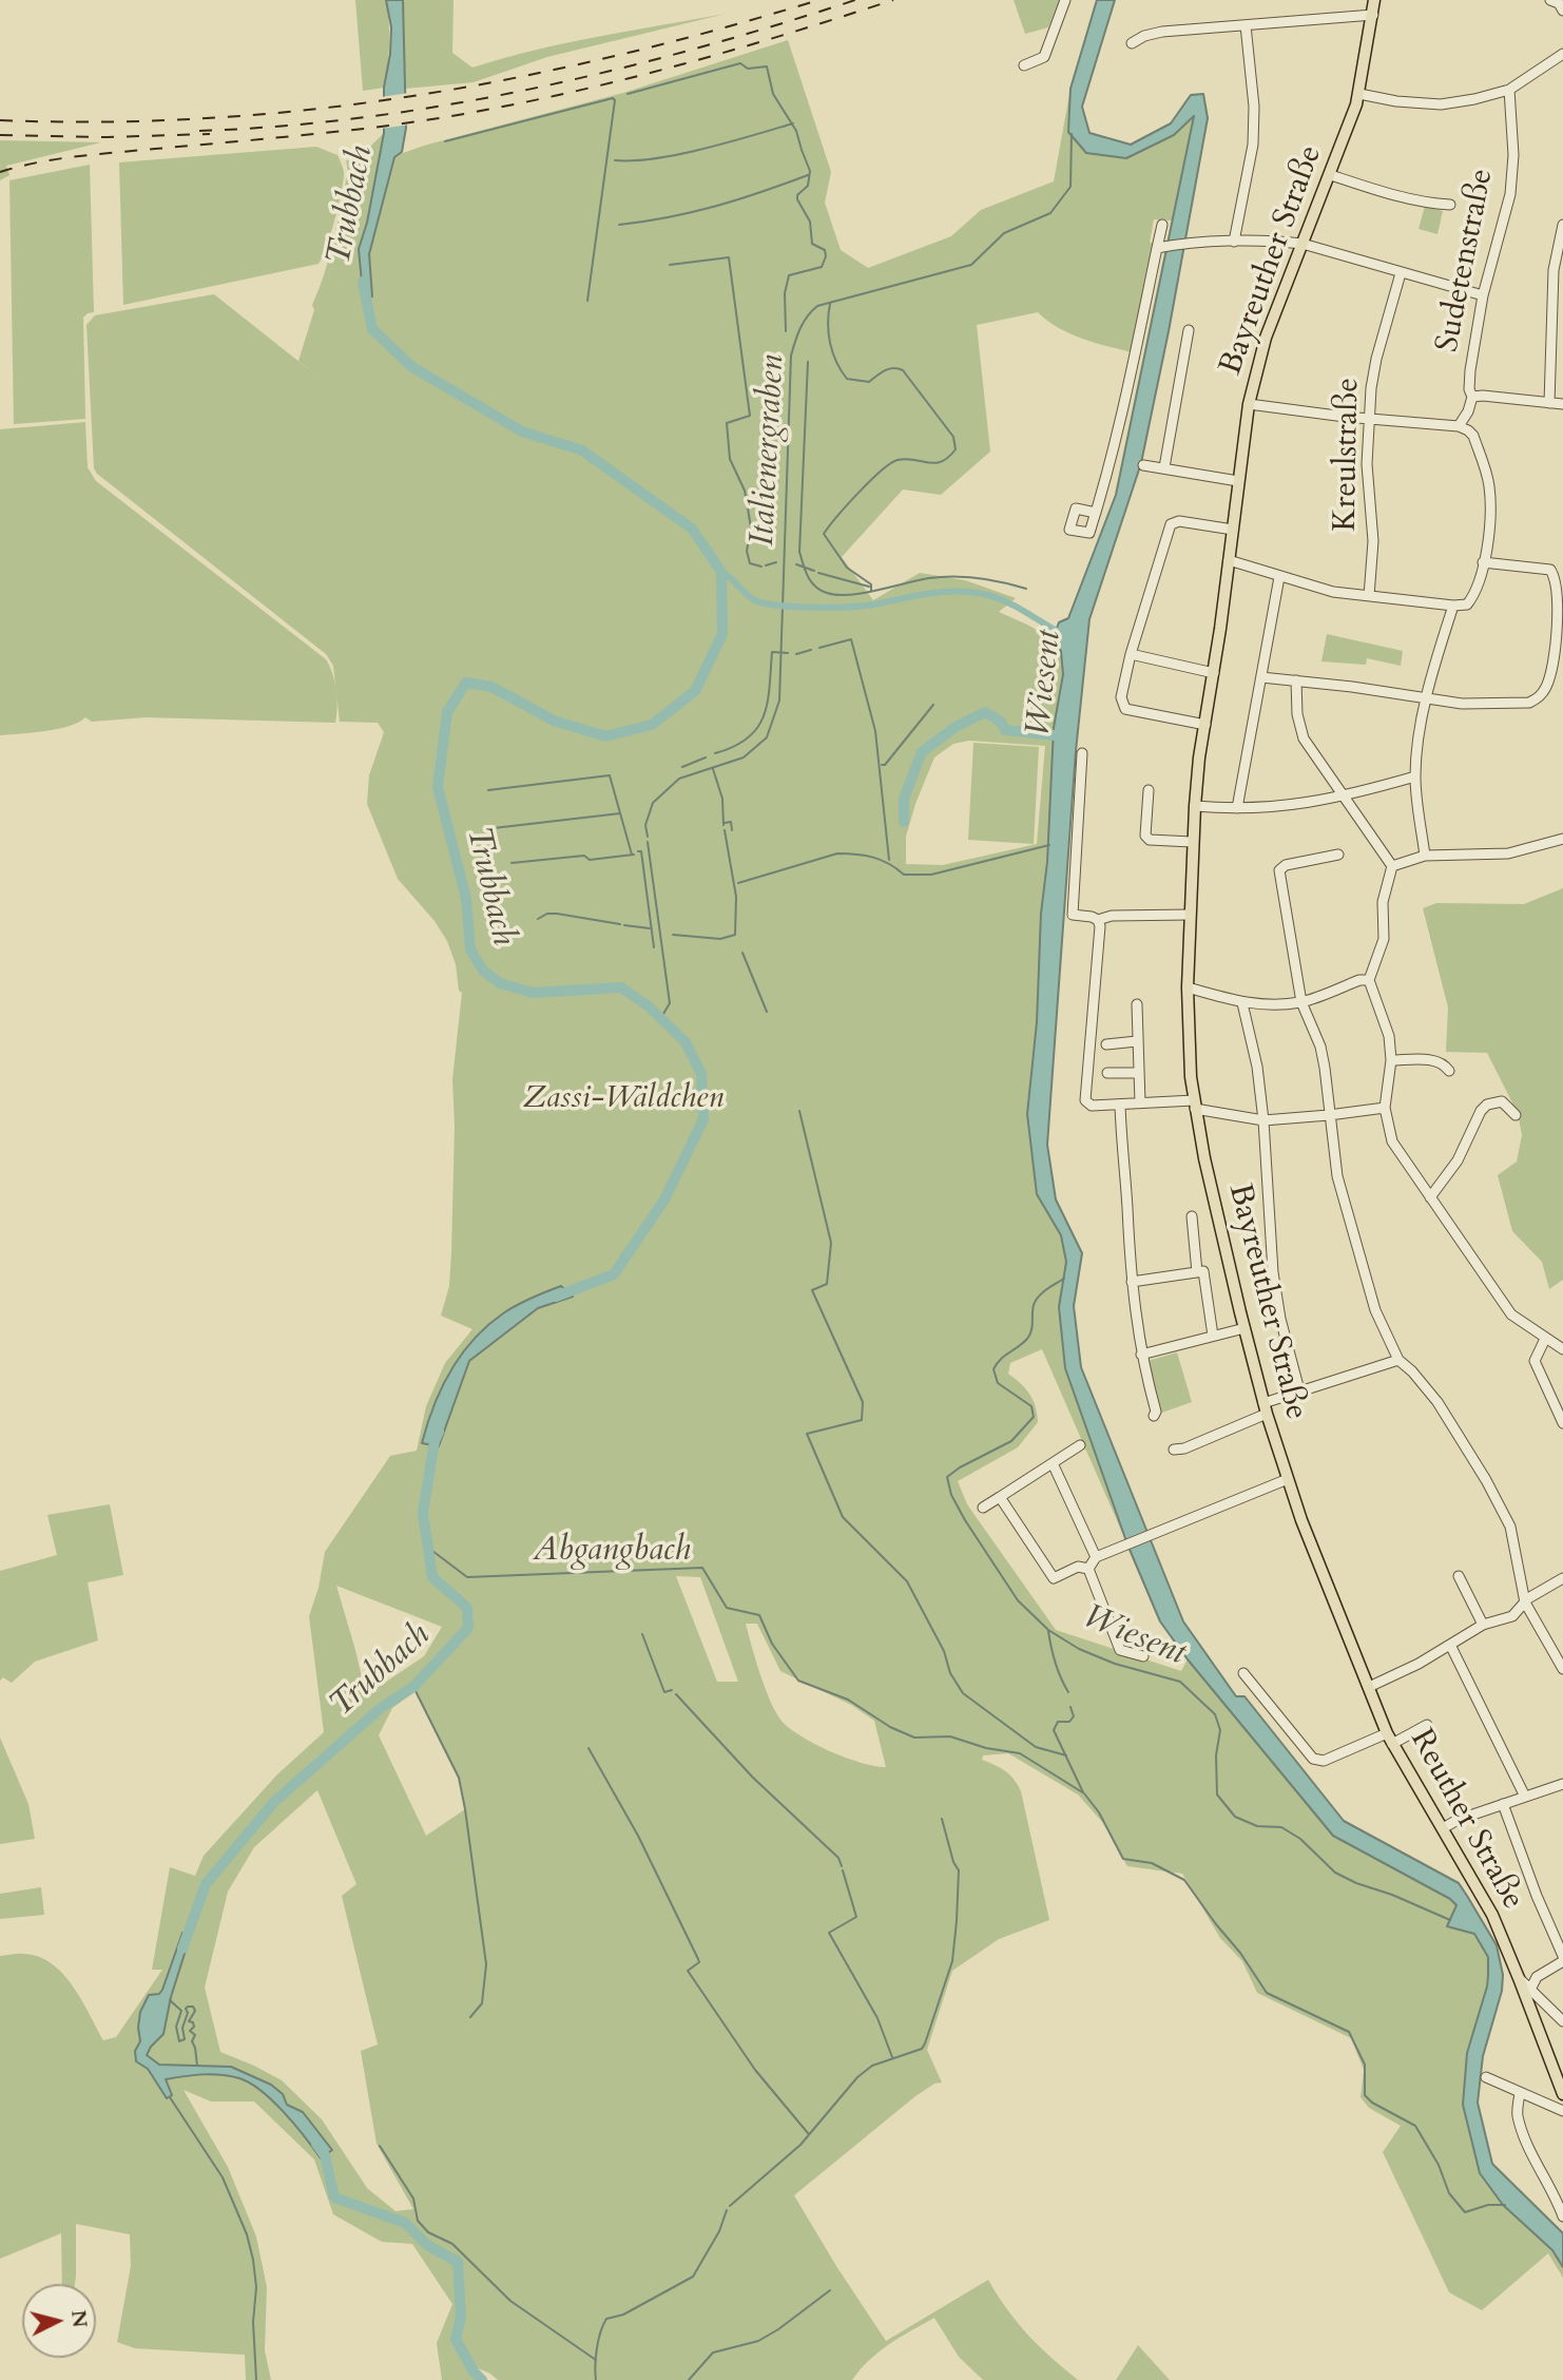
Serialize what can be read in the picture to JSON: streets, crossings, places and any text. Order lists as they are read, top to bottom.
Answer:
{
  "streets": {
    "main road": ["Bayreuther Straße", "Reuther Straße"],
    "street": ["Sudetenstraße", "Kreulstraße"]
  },
  "crossings": [
    ["Bayreuther Straße", "Reuther Straße"]
  ],
  "water": [
    "Trubbach",
    "Italienergraben",
    "Wiesent",
    "Abgangbach"
  ],
  "parks": ["Zassi-Wäldchen"],
  "north": "right"
}
